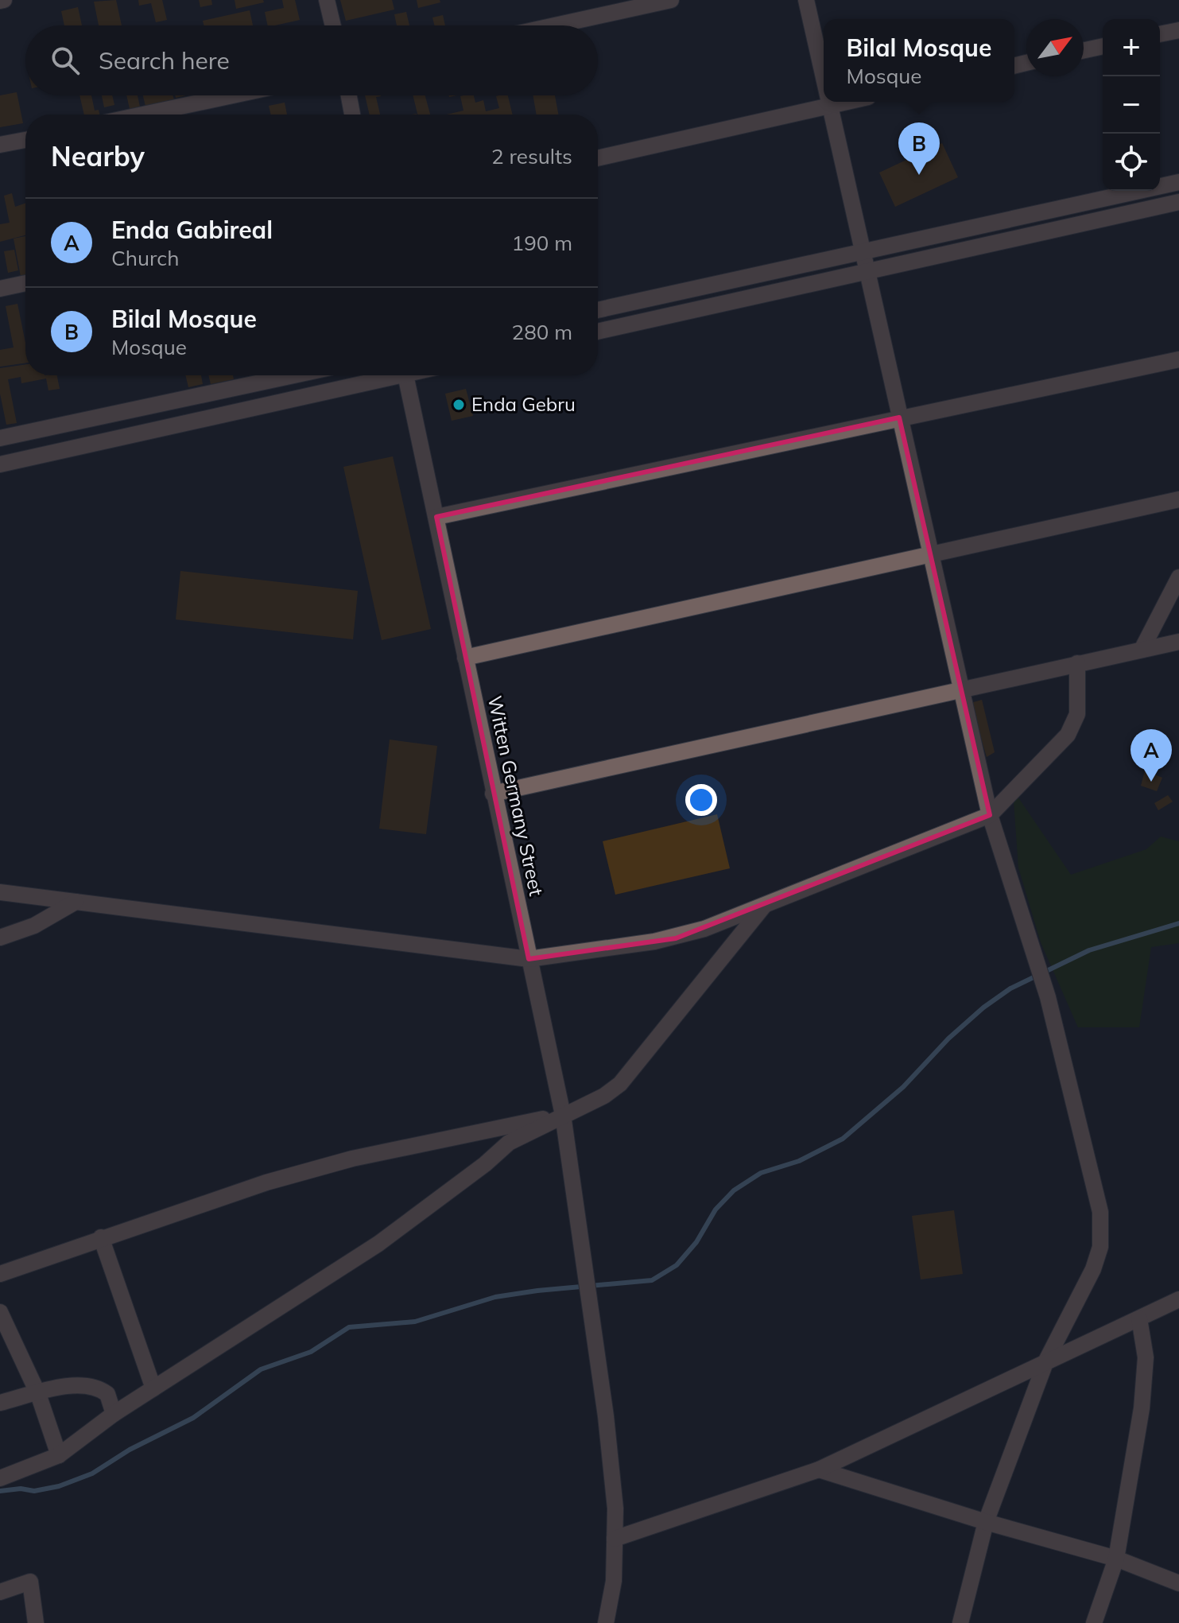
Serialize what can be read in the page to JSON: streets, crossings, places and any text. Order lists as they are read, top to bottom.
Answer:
{
  "streets": {
    "street": ["Witten Germany Street"]
  },
  "places": ["Enda Gebru"],
  "north": "top right",
  "page": {
    "map_buttons": ["+", "−"],
    "popup": ["Bilal Mosque", "Mosque"],
    "search": "Search here",
    "heading": ["Nearby", "2 results"],
    "pins": ["B", "A"],
    "list": [
      {
        "mark": "A",
        "name": "Enda Gabireal",
        "note": "Church",
        "value": "190 m"
      },
      {
        "mark": "B",
        "name": "Bilal Mosque",
        "note": "Mosque",
        "value": "280 m"
      }
    ]
  }
}
